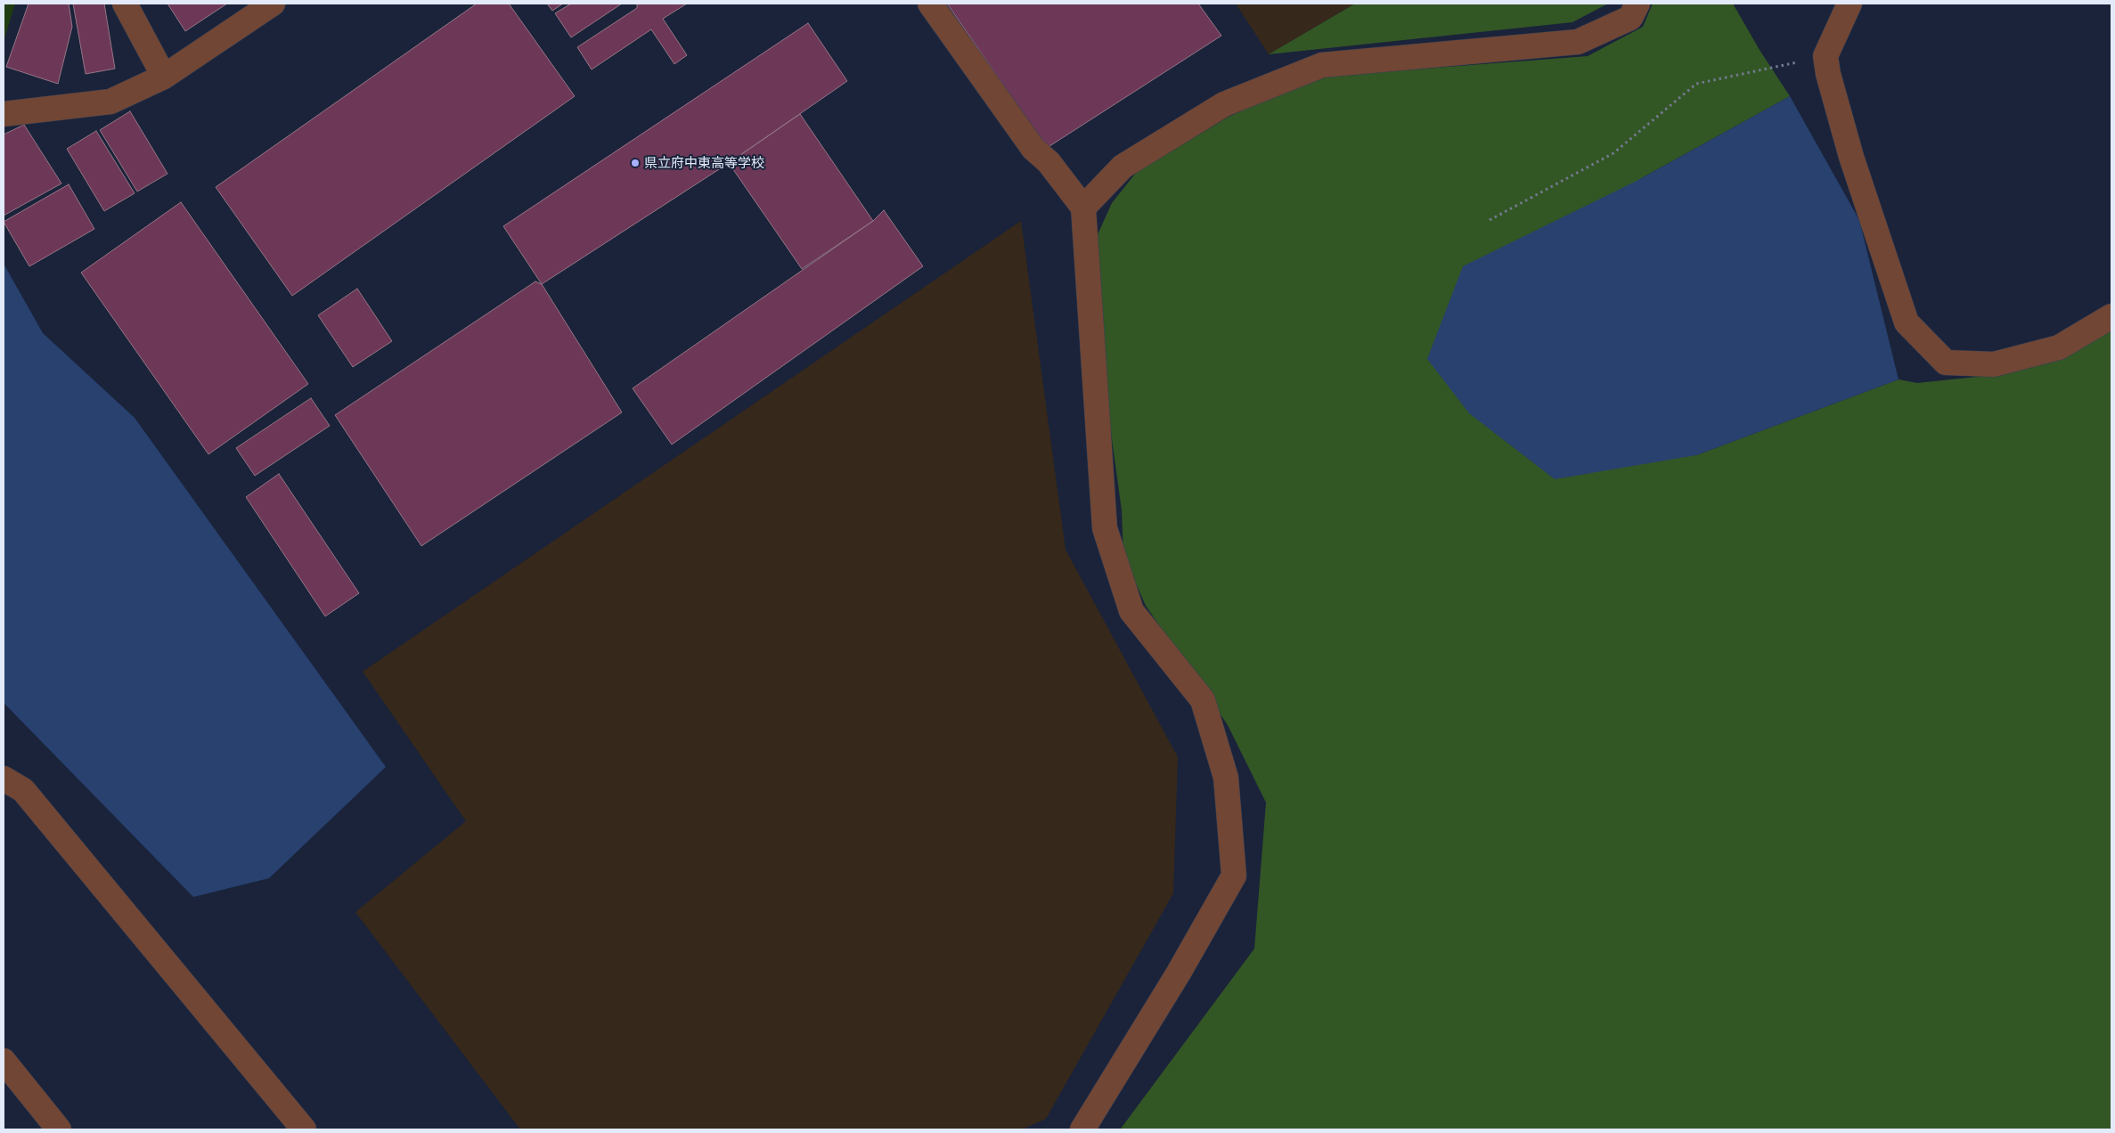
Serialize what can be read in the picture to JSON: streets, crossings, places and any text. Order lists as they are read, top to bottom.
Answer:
{
  "places": ["県立府中東高等学校"]
}
